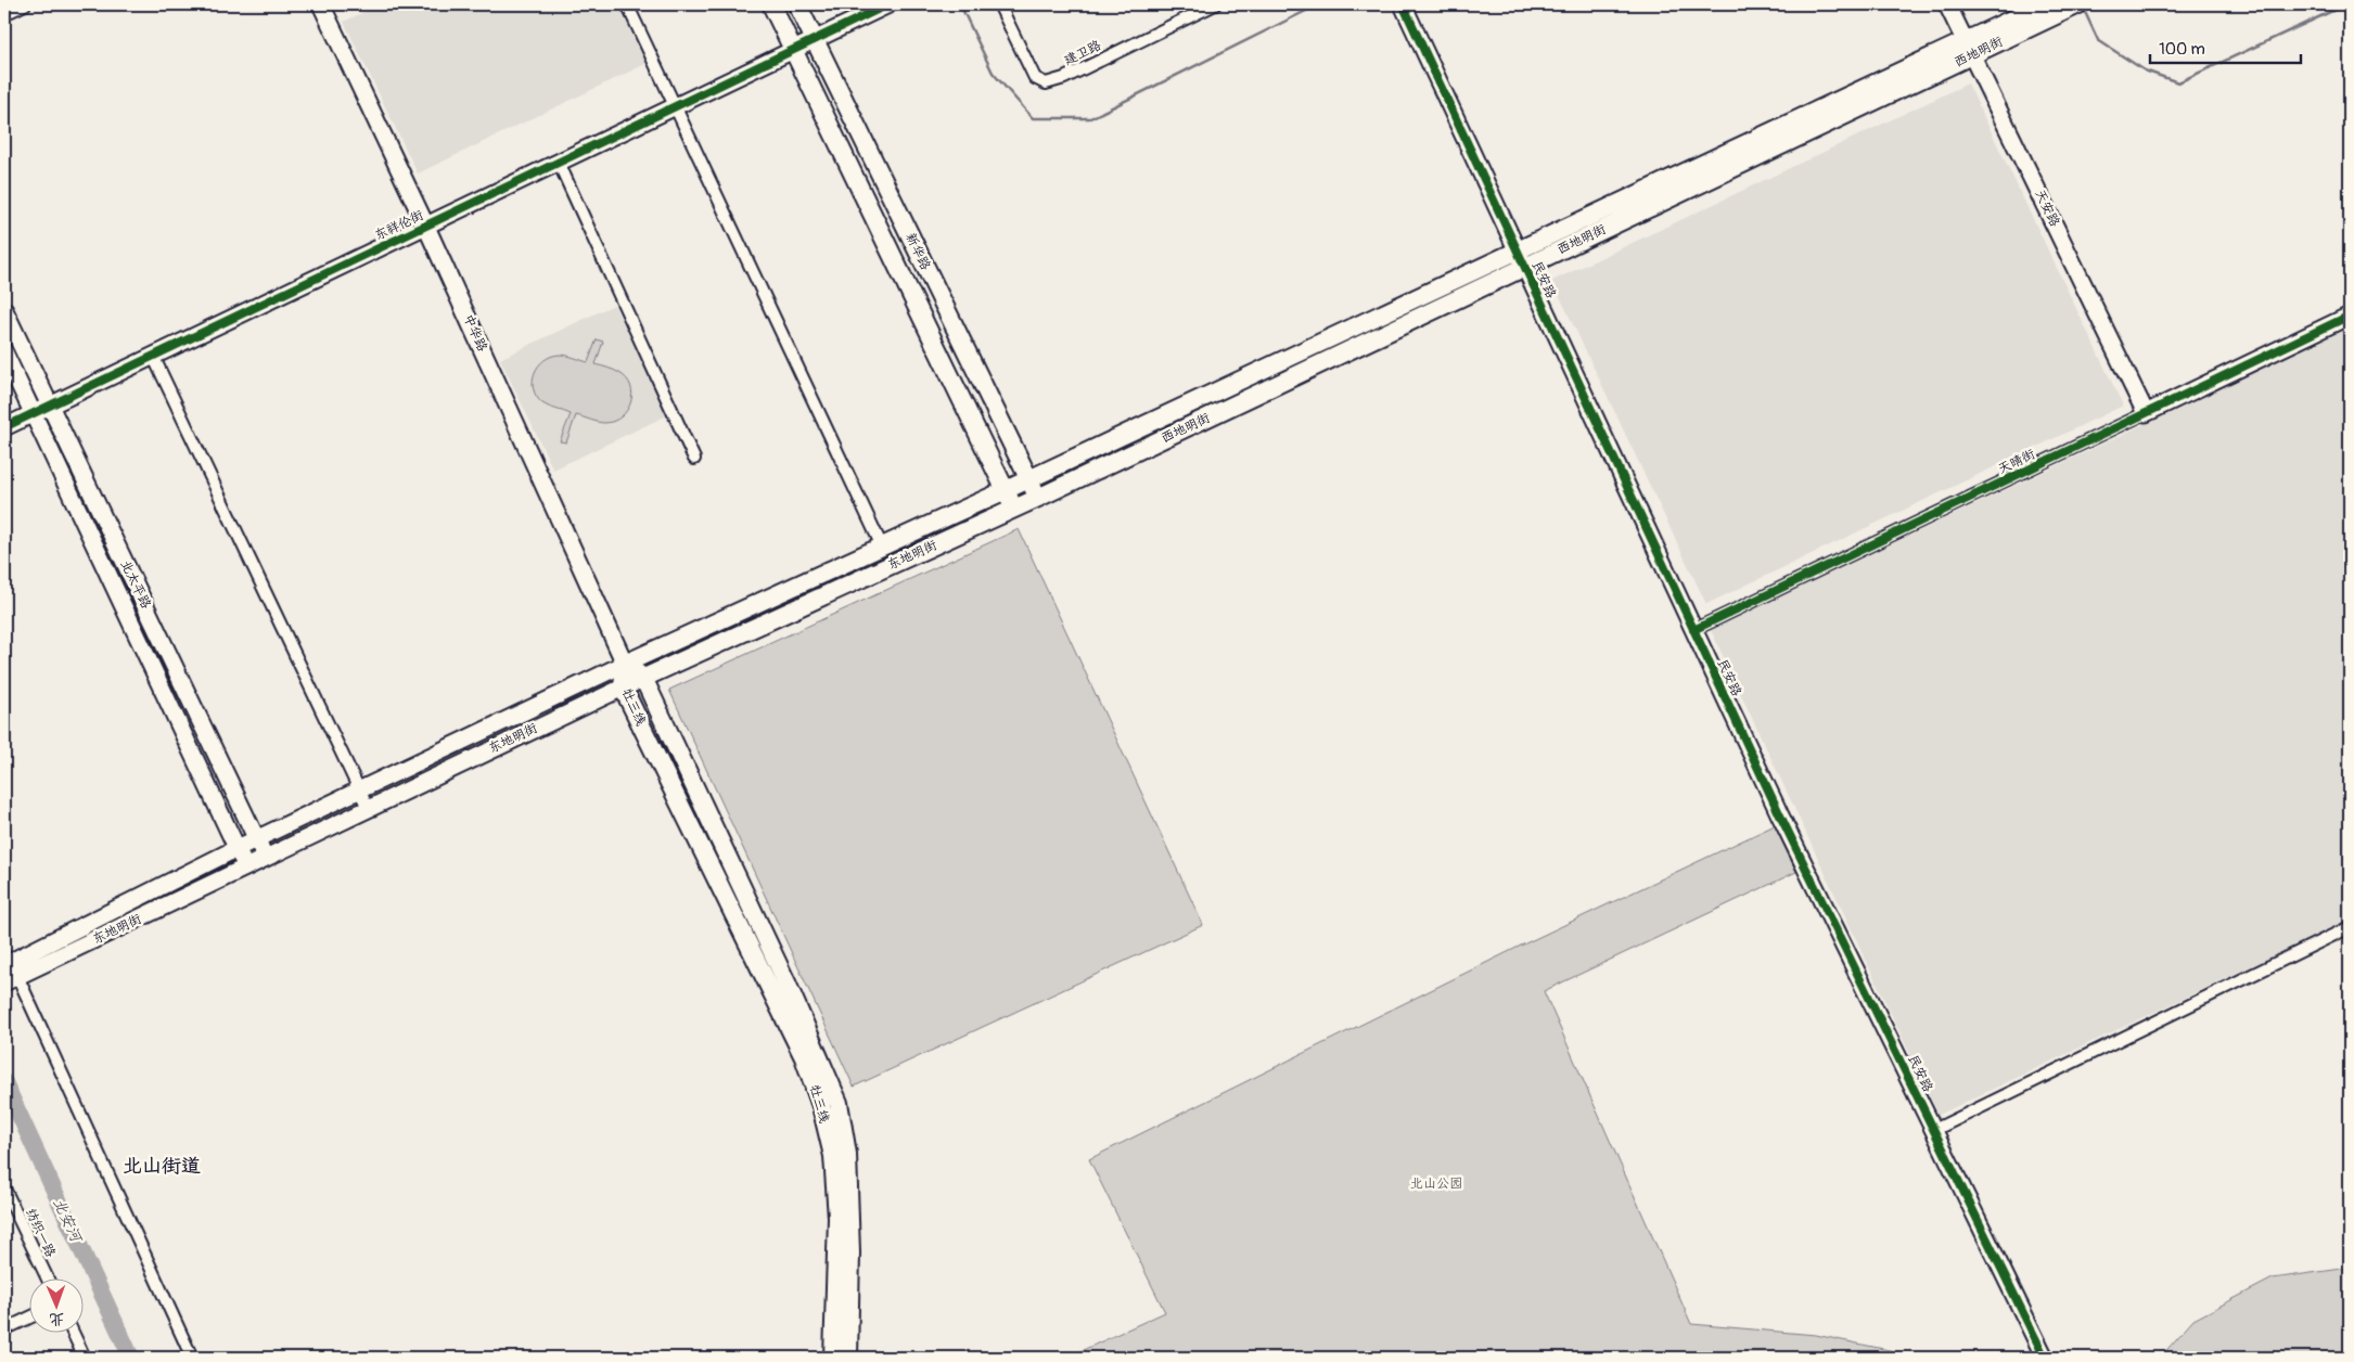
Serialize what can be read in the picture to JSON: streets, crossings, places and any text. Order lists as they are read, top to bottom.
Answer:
{
  "streets": {
    "main road": [
      "西地明街",
      "新华路",
      "东地明街",
      "牡三线"
    ],
    "street": [
      "建卫路",
      "天安路",
      "东祥伦街",
      "民安路",
      "中华路",
      "天晴街",
      "北太平路",
      "纺织一路"
    ]
  },
  "crossings": [
    ["西地明街", "天安路"],
    ["西地明街", "新华路"],
    ["西地明街", "民安路"],
    ["西地明街", "东地明街"],
    ["天安路", "天晴街"],
    ["东祥伦街", "新华路"],
    ["东祥伦街", "中华路"],
    ["东祥伦街", "北太平路"],
    ["新华路", "东地明街"],
    ["民安路", "天晴街"],
    ["中华路", "东地明街"],
    ["中华路", "牡三线"],
    ["东地明街", "北太平路"],
    ["东地明街", "牡三线"]
  ],
  "districts": ["北山街道"],
  "water": ["北安河"],
  "parks": ["北山公园"],
  "scale_bar": "100 m",
  "north": "bottom"
}
